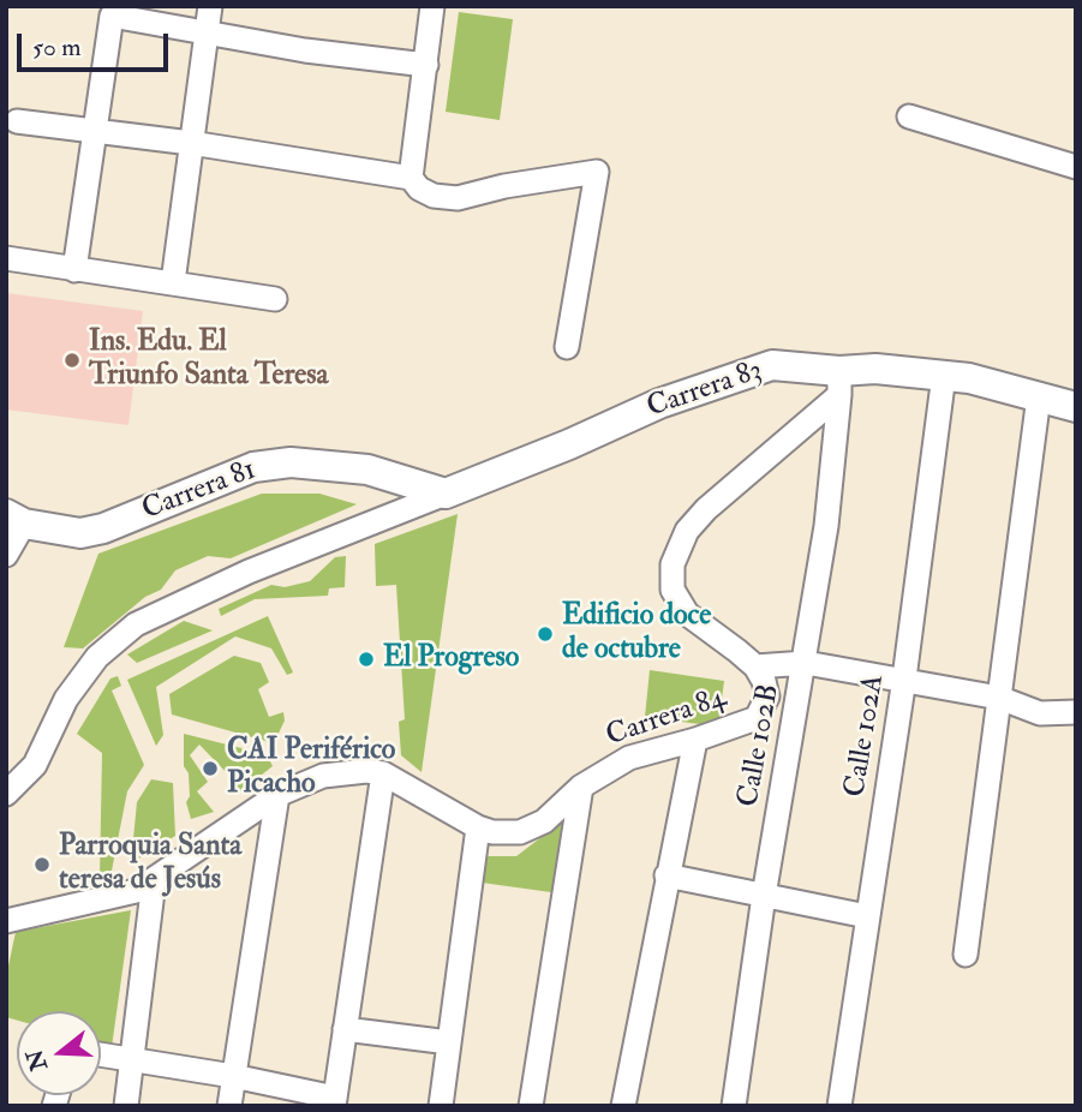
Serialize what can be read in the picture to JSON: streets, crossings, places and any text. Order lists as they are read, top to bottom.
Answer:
{
  "streets": {
    "street": [
      "Carrera 83",
      "Carrera 81",
      "Carrera 84",
      "Calle 102A",
      "Calle 102B"
    ]
  },
  "crossings": [
    ["Carrera 83", "Carrera 81"],
    ["Carrera 83", "Carrera 84"],
    ["Carrera 83", "Calle 102A"],
    ["Carrera 83", "Calle 102B"],
    ["Carrera 84", "Calle 102A"],
    ["Carrera 84", "Calle 102B"]
  ],
  "places": [
    "Ins. Edu. El Triunfo Santa Teresa",
    "Edificio doce de octubre",
    "El Progreso",
    "CAI Periférico Picacho",
    "Parroquia Santa teresa de Jesús"
  ],
  "scale_bar": "50 m",
  "north": "left"
}
